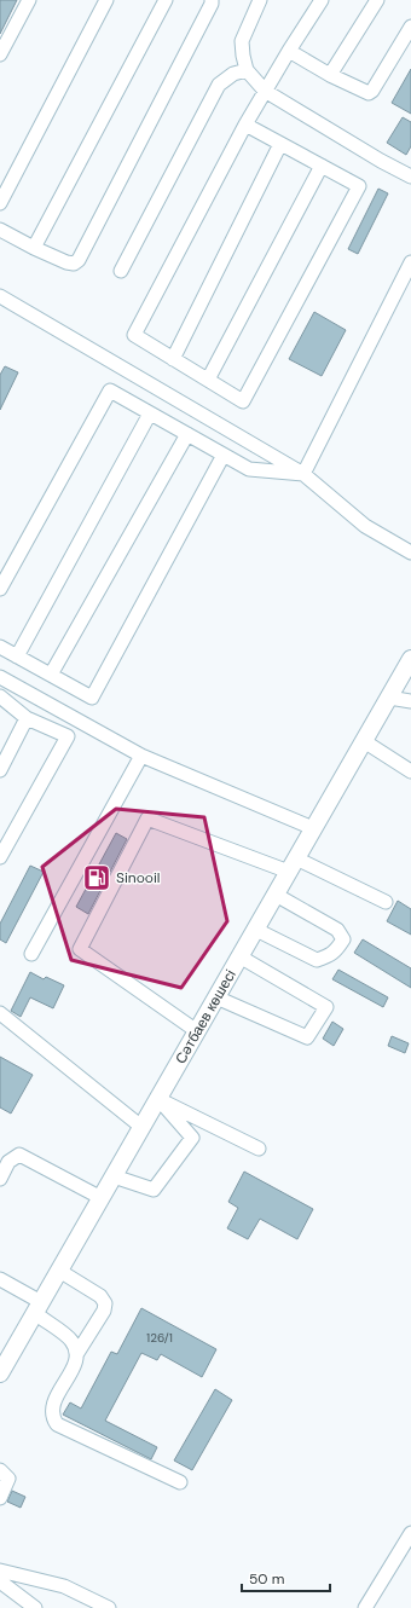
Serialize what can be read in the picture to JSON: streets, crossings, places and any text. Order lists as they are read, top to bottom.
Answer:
{
  "streets": {
    "main road": ["Сәтбаев көшесі"]
  },
  "places": {
    "fuel station": ["Sinooil"]
  },
  "house_numbers": ["126/1"],
  "scale_bar": "50 m"
}
